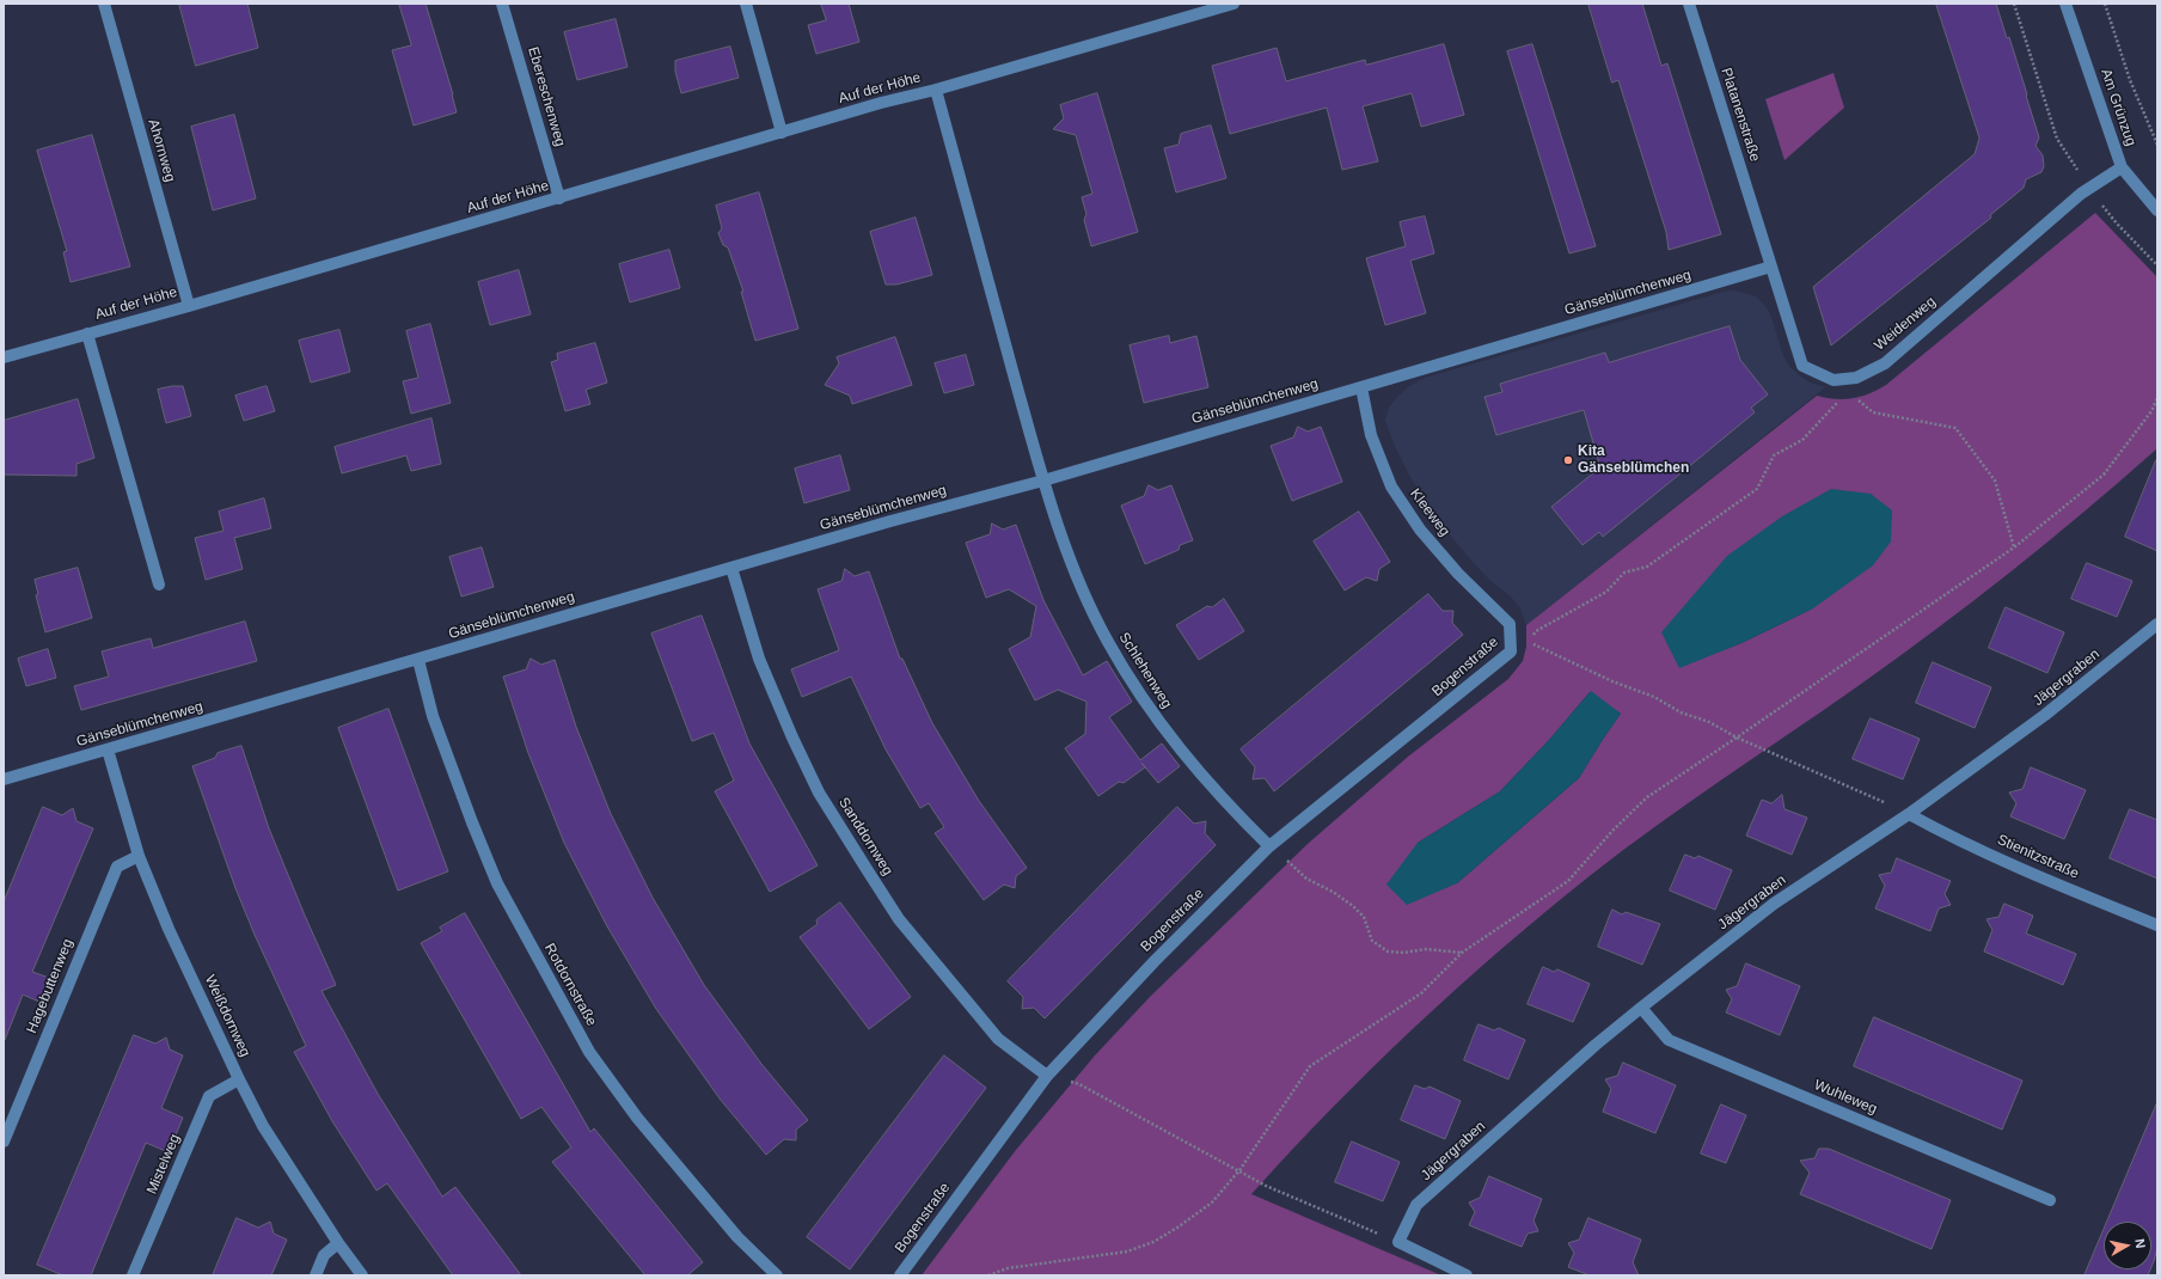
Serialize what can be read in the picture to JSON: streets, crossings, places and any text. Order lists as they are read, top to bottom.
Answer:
{
  "streets": {
    "street": [
      "Auf der Höhe",
      "Ebereschenweg",
      "Am Grünzug",
      "Platanenstraße",
      "Ahornweg",
      "Gänseblümchenweg",
      "Weidenweg",
      "Kleeweg",
      "Bogenstraße",
      "Schlehenweg",
      "Jägergraben",
      "Sanddornweg",
      "Stienitzstraße",
      "Rotdornstraße",
      "Hagebuttenweg",
      "Weißdornweg",
      "Wuhleweg",
      "Mistelweg"
    ]
  },
  "crossings": [
    ["Auf der Höhe", "Ebereschenweg"],
    ["Auf der Höhe", "Ahornweg"],
    ["Auf der Höhe", "Gänseblümchenweg"],
    ["Auf der Höhe", "Schlehenweg"],
    ["Am Grünzug", "Weidenweg"],
    ["Platanenstraße", "Gänseblümchenweg"],
    ["Gänseblümchenweg", "Kleeweg"],
    ["Gänseblümchenweg", "Schlehenweg"],
    ["Gänseblümchenweg", "Sanddornweg"],
    ["Gänseblümchenweg", "Rotdornstraße"],
    ["Gänseblümchenweg", "Weißdornweg"],
    ["Kleeweg", "Bogenstraße"],
    ["Bogenstraße", "Schlehenweg"],
    ["Bogenstraße", "Sanddornweg"],
    ["Jägergraben", "Stienitzstraße"],
    ["Jägergraben", "Wuhleweg"],
    ["Hagebuttenweg", "Weißdornweg"],
    ["Weißdornweg", "Mistelweg"]
  ],
  "places": ["Kita Gänseblümchen"],
  "north": "right"
}
